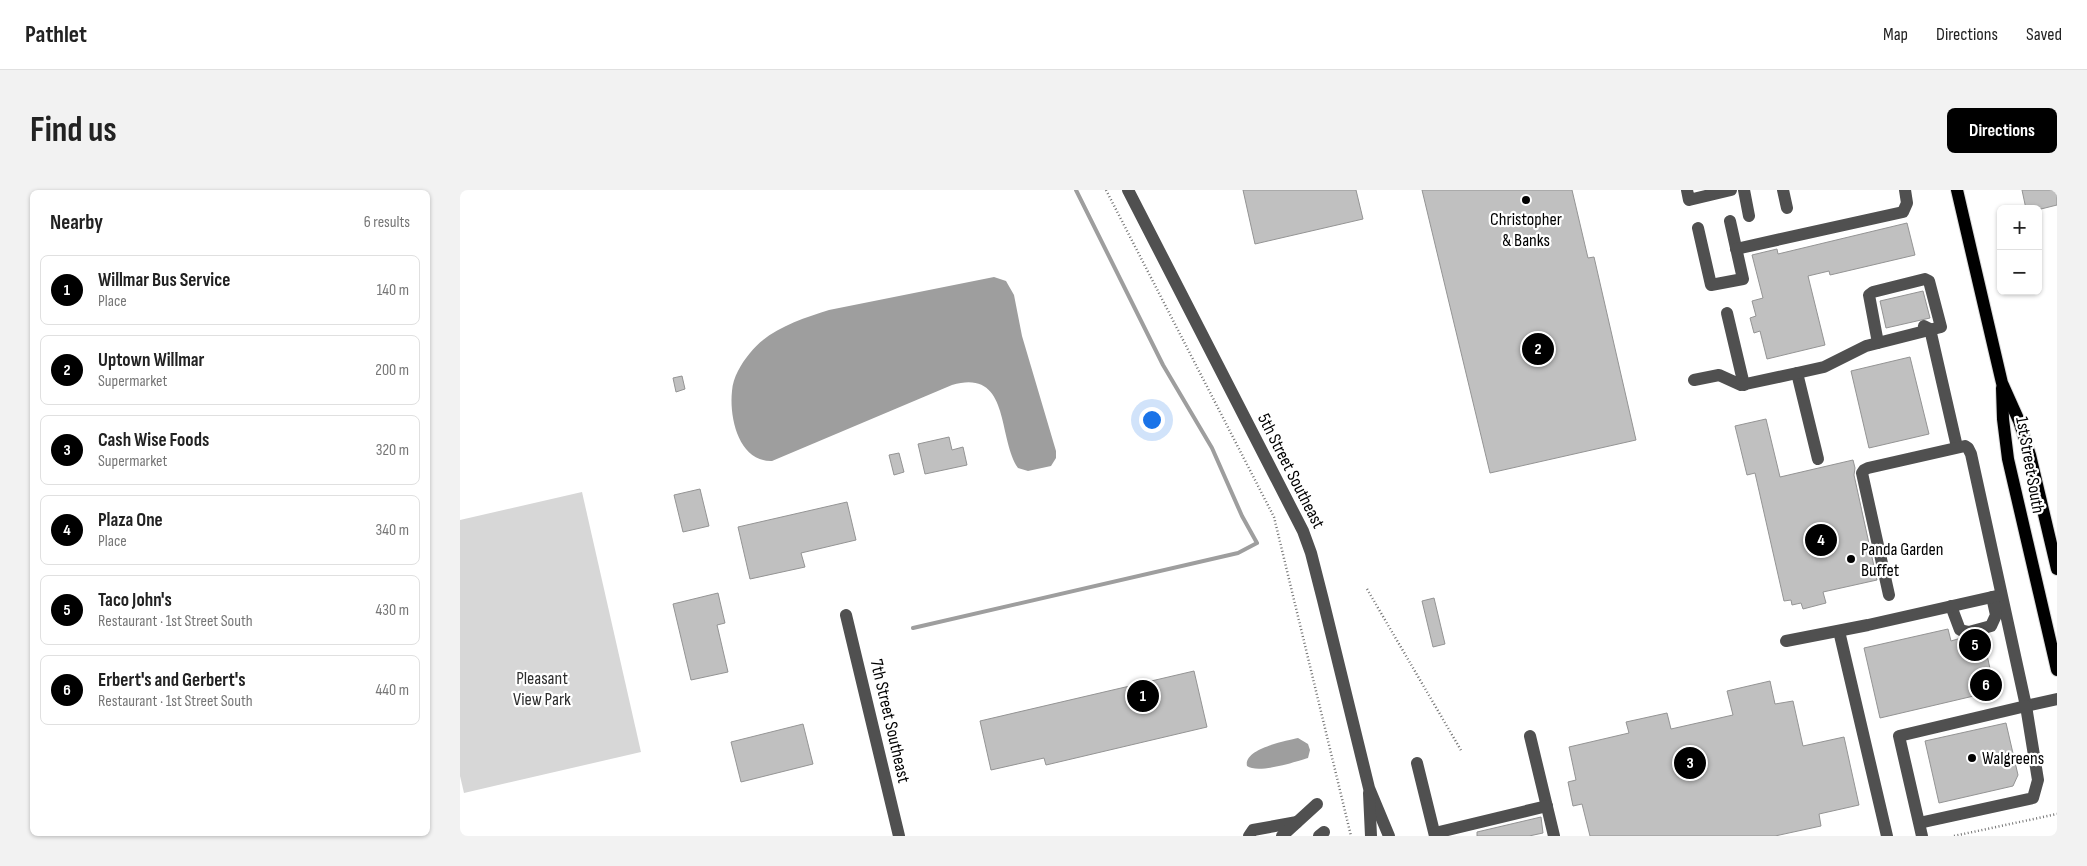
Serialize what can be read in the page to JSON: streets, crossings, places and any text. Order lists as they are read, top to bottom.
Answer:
{
  "streets": {
    "main road": ["1st Street South"],
    "street": ["5th Street Southeast", "7th Street Southeast"]
  },
  "parks": ["Pleasant View Park"],
  "places": ["Christopher & Banks", "Panda Garden Buffet", "Walgreens"],
  "page": {
    "header": "Pathlet",
    "nav": ["Map", "Directions", "Saved"],
    "buttons": "Directions",
    "title": "Find us",
    "heading": ["Nearby", "6 results"],
    "map_buttons": ["+", "−"],
    "list": [
      {
        "mark": "1",
        "name": "Willmar Bus Service",
        "note": "Place",
        "value": "140 m"
      },
      {
        "mark": "2",
        "name": "Uptown Willmar",
        "note": "Supermarket",
        "value": "200 m"
      },
      {
        "mark": "3",
        "name": "Cash Wise Foods",
        "note": "Supermarket",
        "value": "320 m"
      },
      {
        "mark": "4",
        "name": "Plaza One",
        "note": "Place",
        "value": "340 m"
      },
      {
        "mark": "5",
        "name": "Taco John's",
        "note": "Restaurant · 1st Street South",
        "value": "430 m"
      },
      {
        "mark": "6",
        "name": "Erbert's and Gerbert's",
        "note": "Restaurant · 1st Street South",
        "value": "440 m"
      }
    ],
    "pins": [
      "2",
      "4",
      "5",
      "6",
      "1",
      "3"
    ]
  }
}
